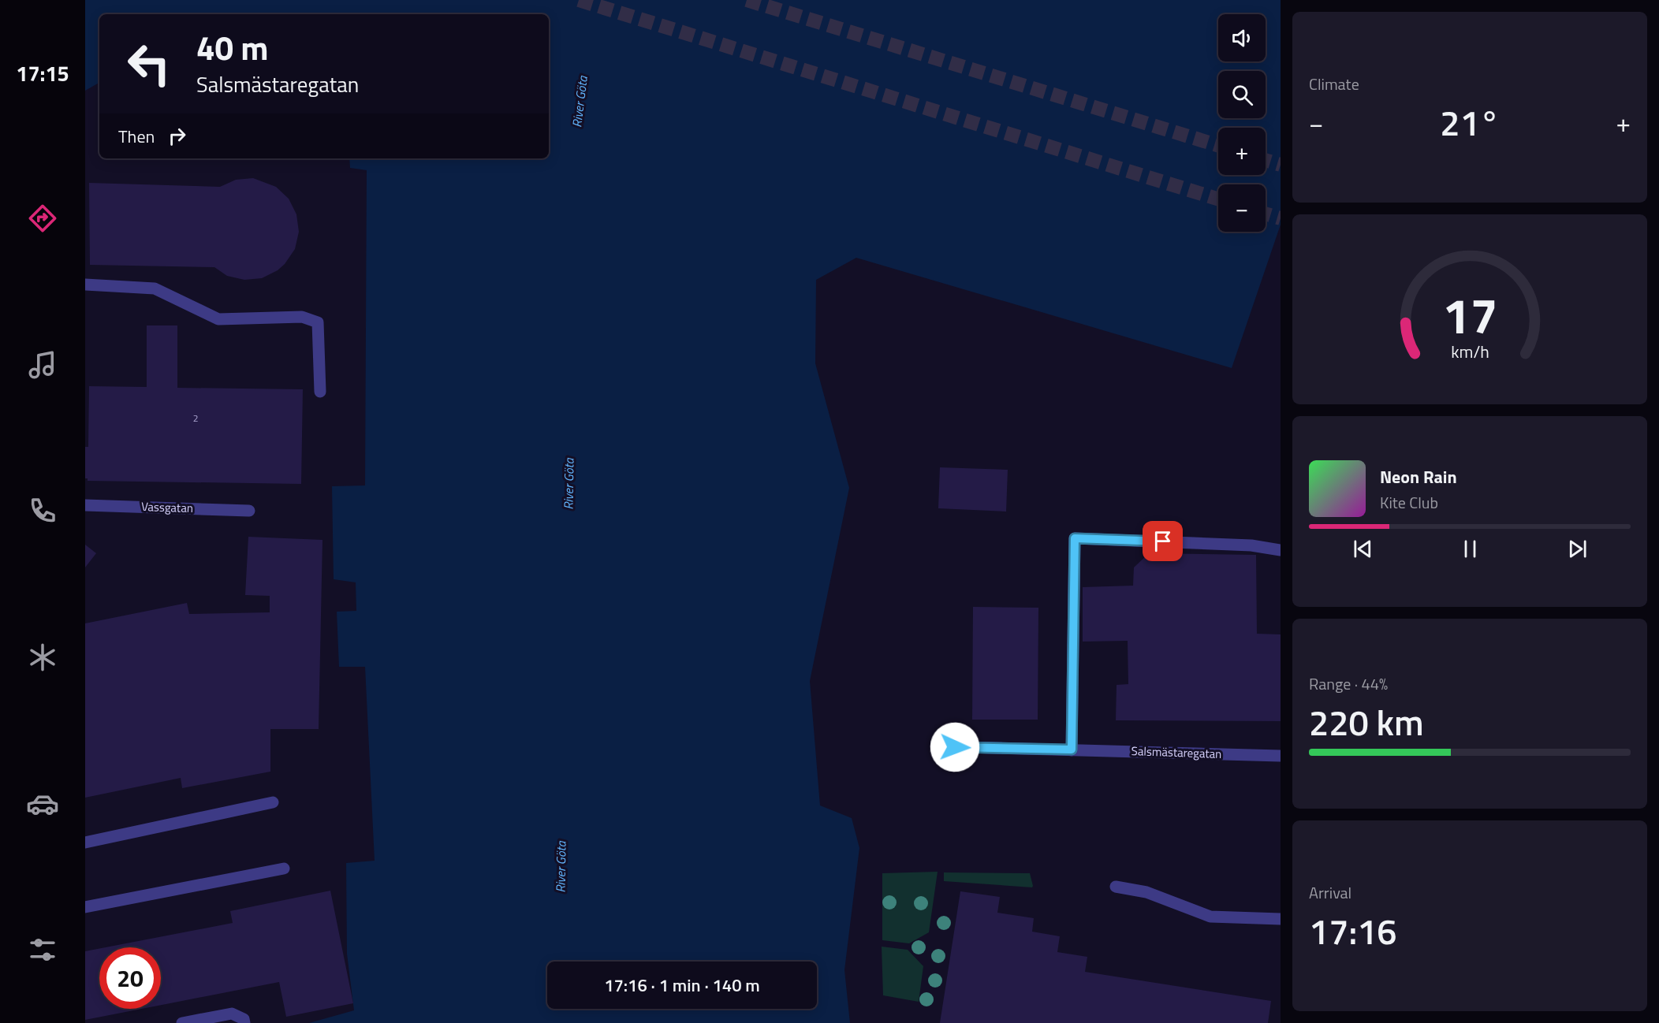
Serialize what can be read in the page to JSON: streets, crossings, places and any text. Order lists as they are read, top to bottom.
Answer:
{
  "streets": {
    "lane": ["Vassgatan", "Salsmästaregatan"]
  },
  "water": ["River Göta"],
  "house_numbers": ["2"],
  "page": {
    "tabs": "17:15",
    "tile": [
      "Climate",
      ["Range · 44%", "220 km"],
      ["Arrival", "17:16"]
    ],
    "map_buttons": ["+", "−"],
    "turn": ["40 m", "Salsmästaregatan"],
    "heat": ["−", "21°", "+"],
    "then": "Then",
    "song": ["Neon Rain", "Kite Club"],
    "limit": "20",
    "trip": "17:16 · 1 min · 140 m",
    "gauge": ["17", "km/h"]
  }
}
